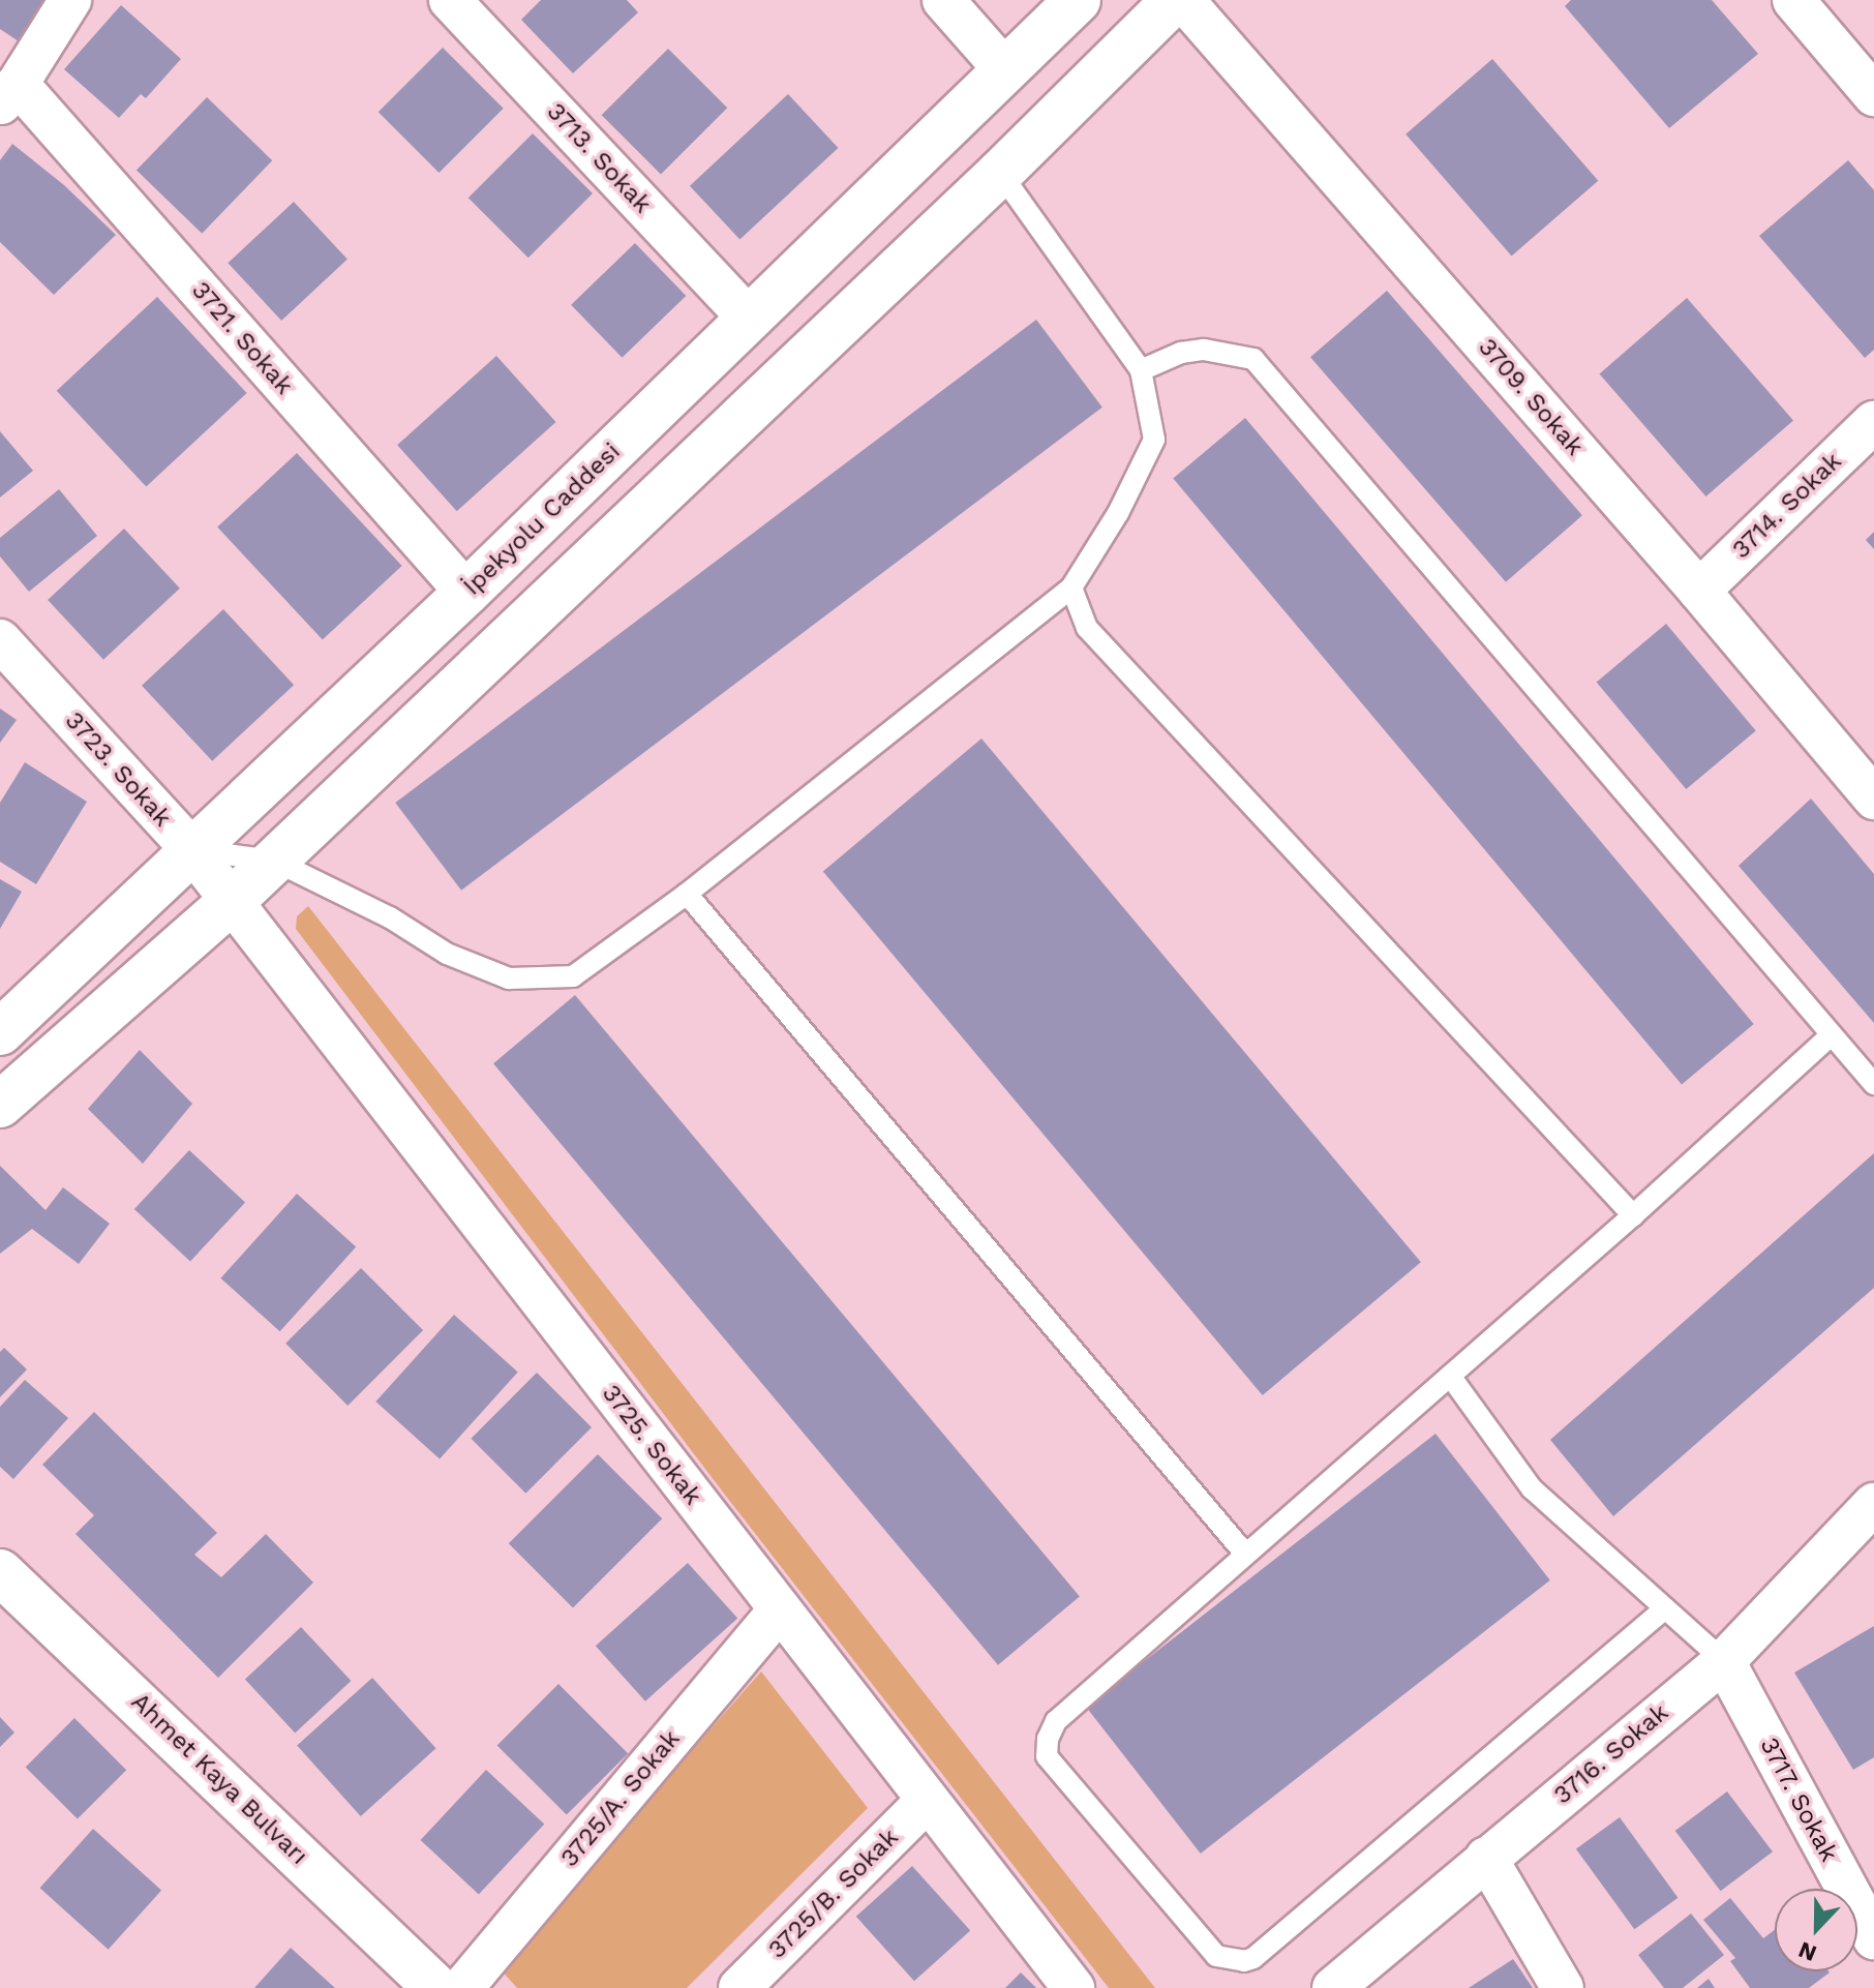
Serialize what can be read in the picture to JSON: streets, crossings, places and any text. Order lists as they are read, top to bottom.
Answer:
{
  "streets": {
    "street": [
      "3713. Sokak",
      "3721. Sokak",
      "3709. Sokak",
      "3714. Sokak",
      "İpekyolu Caddesi",
      "3723. Sokak",
      "3725. Sokak",
      "3716. Sokak",
      "Ahmet Kaya Bulvarı",
      "3725/A. Sokak",
      "3717. Sokak",
      "3725/B. Sokak"
    ]
  },
  "crossings": [
    ["3713. Sokak", "İpekyolu Caddesi"],
    ["3721. Sokak", "İpekyolu Caddesi"],
    ["3709. Sokak", "3714. Sokak"],
    ["İpekyolu Caddesi", "3723. Sokak"],
    ["3723. Sokak", "3725. Sokak"],
    ["3725. Sokak", "3725/A. Sokak"],
    ["3725. Sokak", "3725/B. Sokak"],
    ["3716. Sokak", "3717. Sokak"]
  ],
  "north": "bottom"
}
